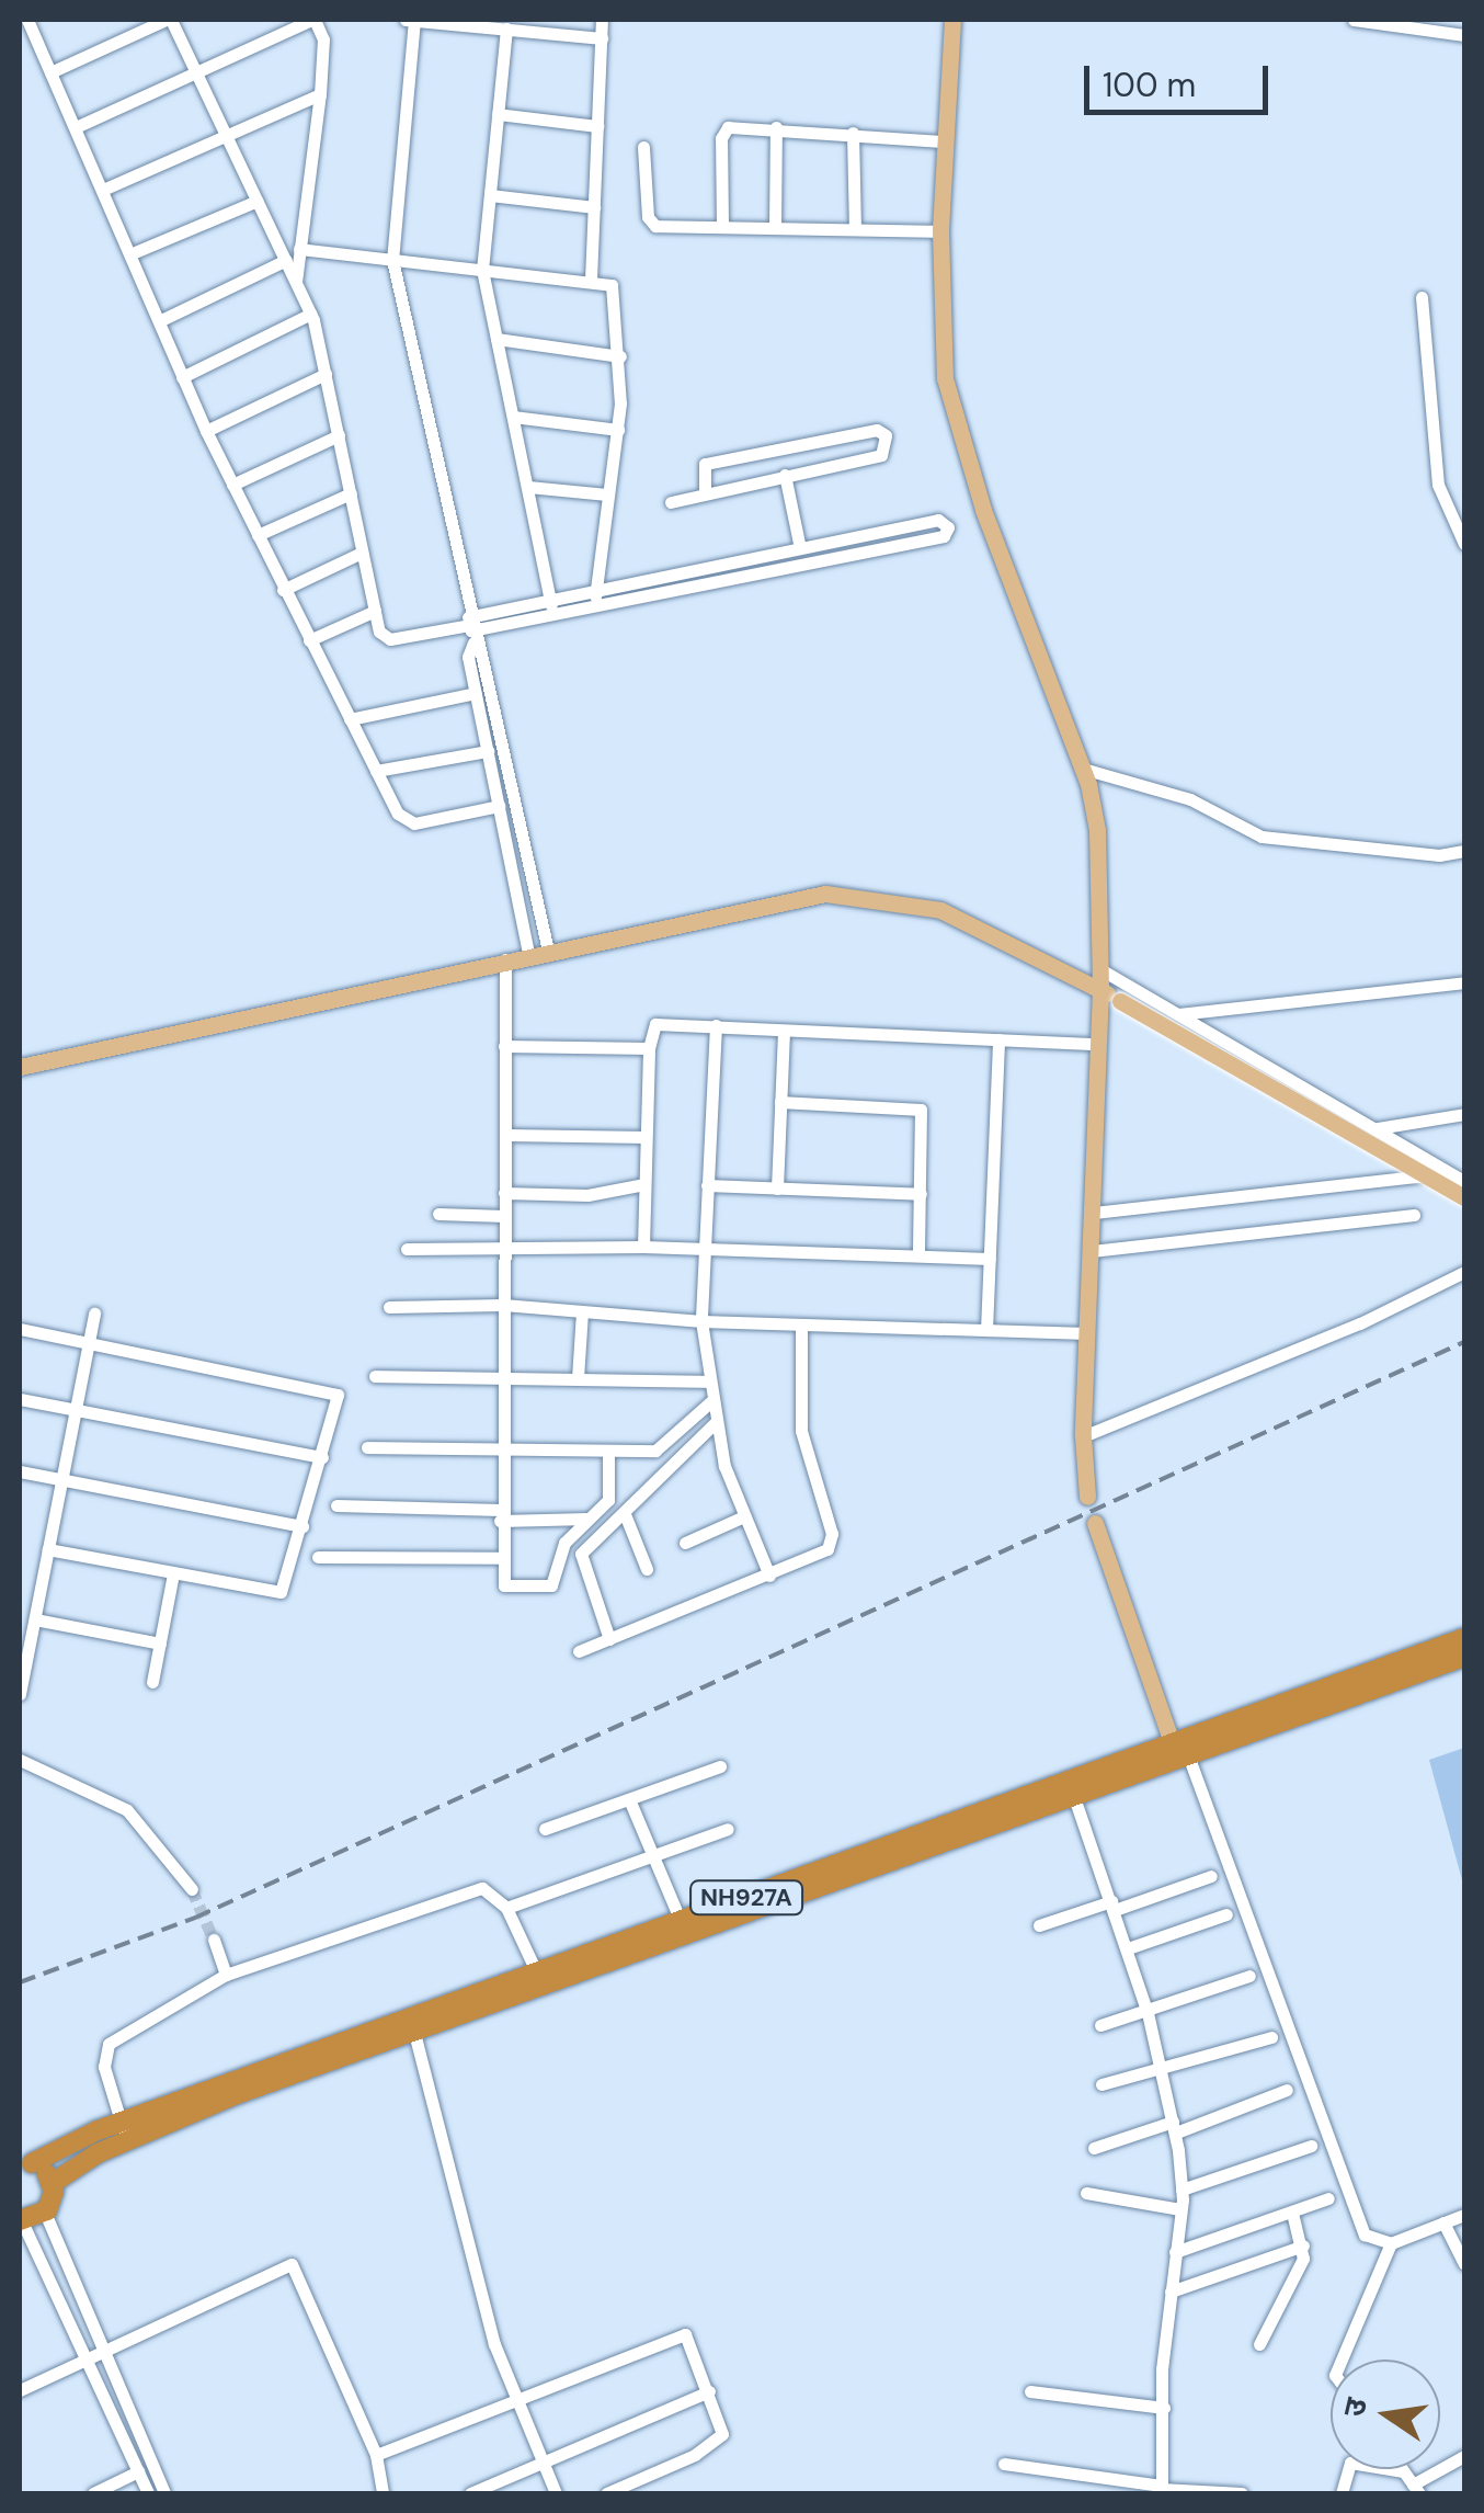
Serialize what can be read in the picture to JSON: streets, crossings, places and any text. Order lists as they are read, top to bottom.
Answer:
{
  "streets": {
    "highway": ["NH927A"]
  },
  "scale_bar": "100 m",
  "north": "left"
}
